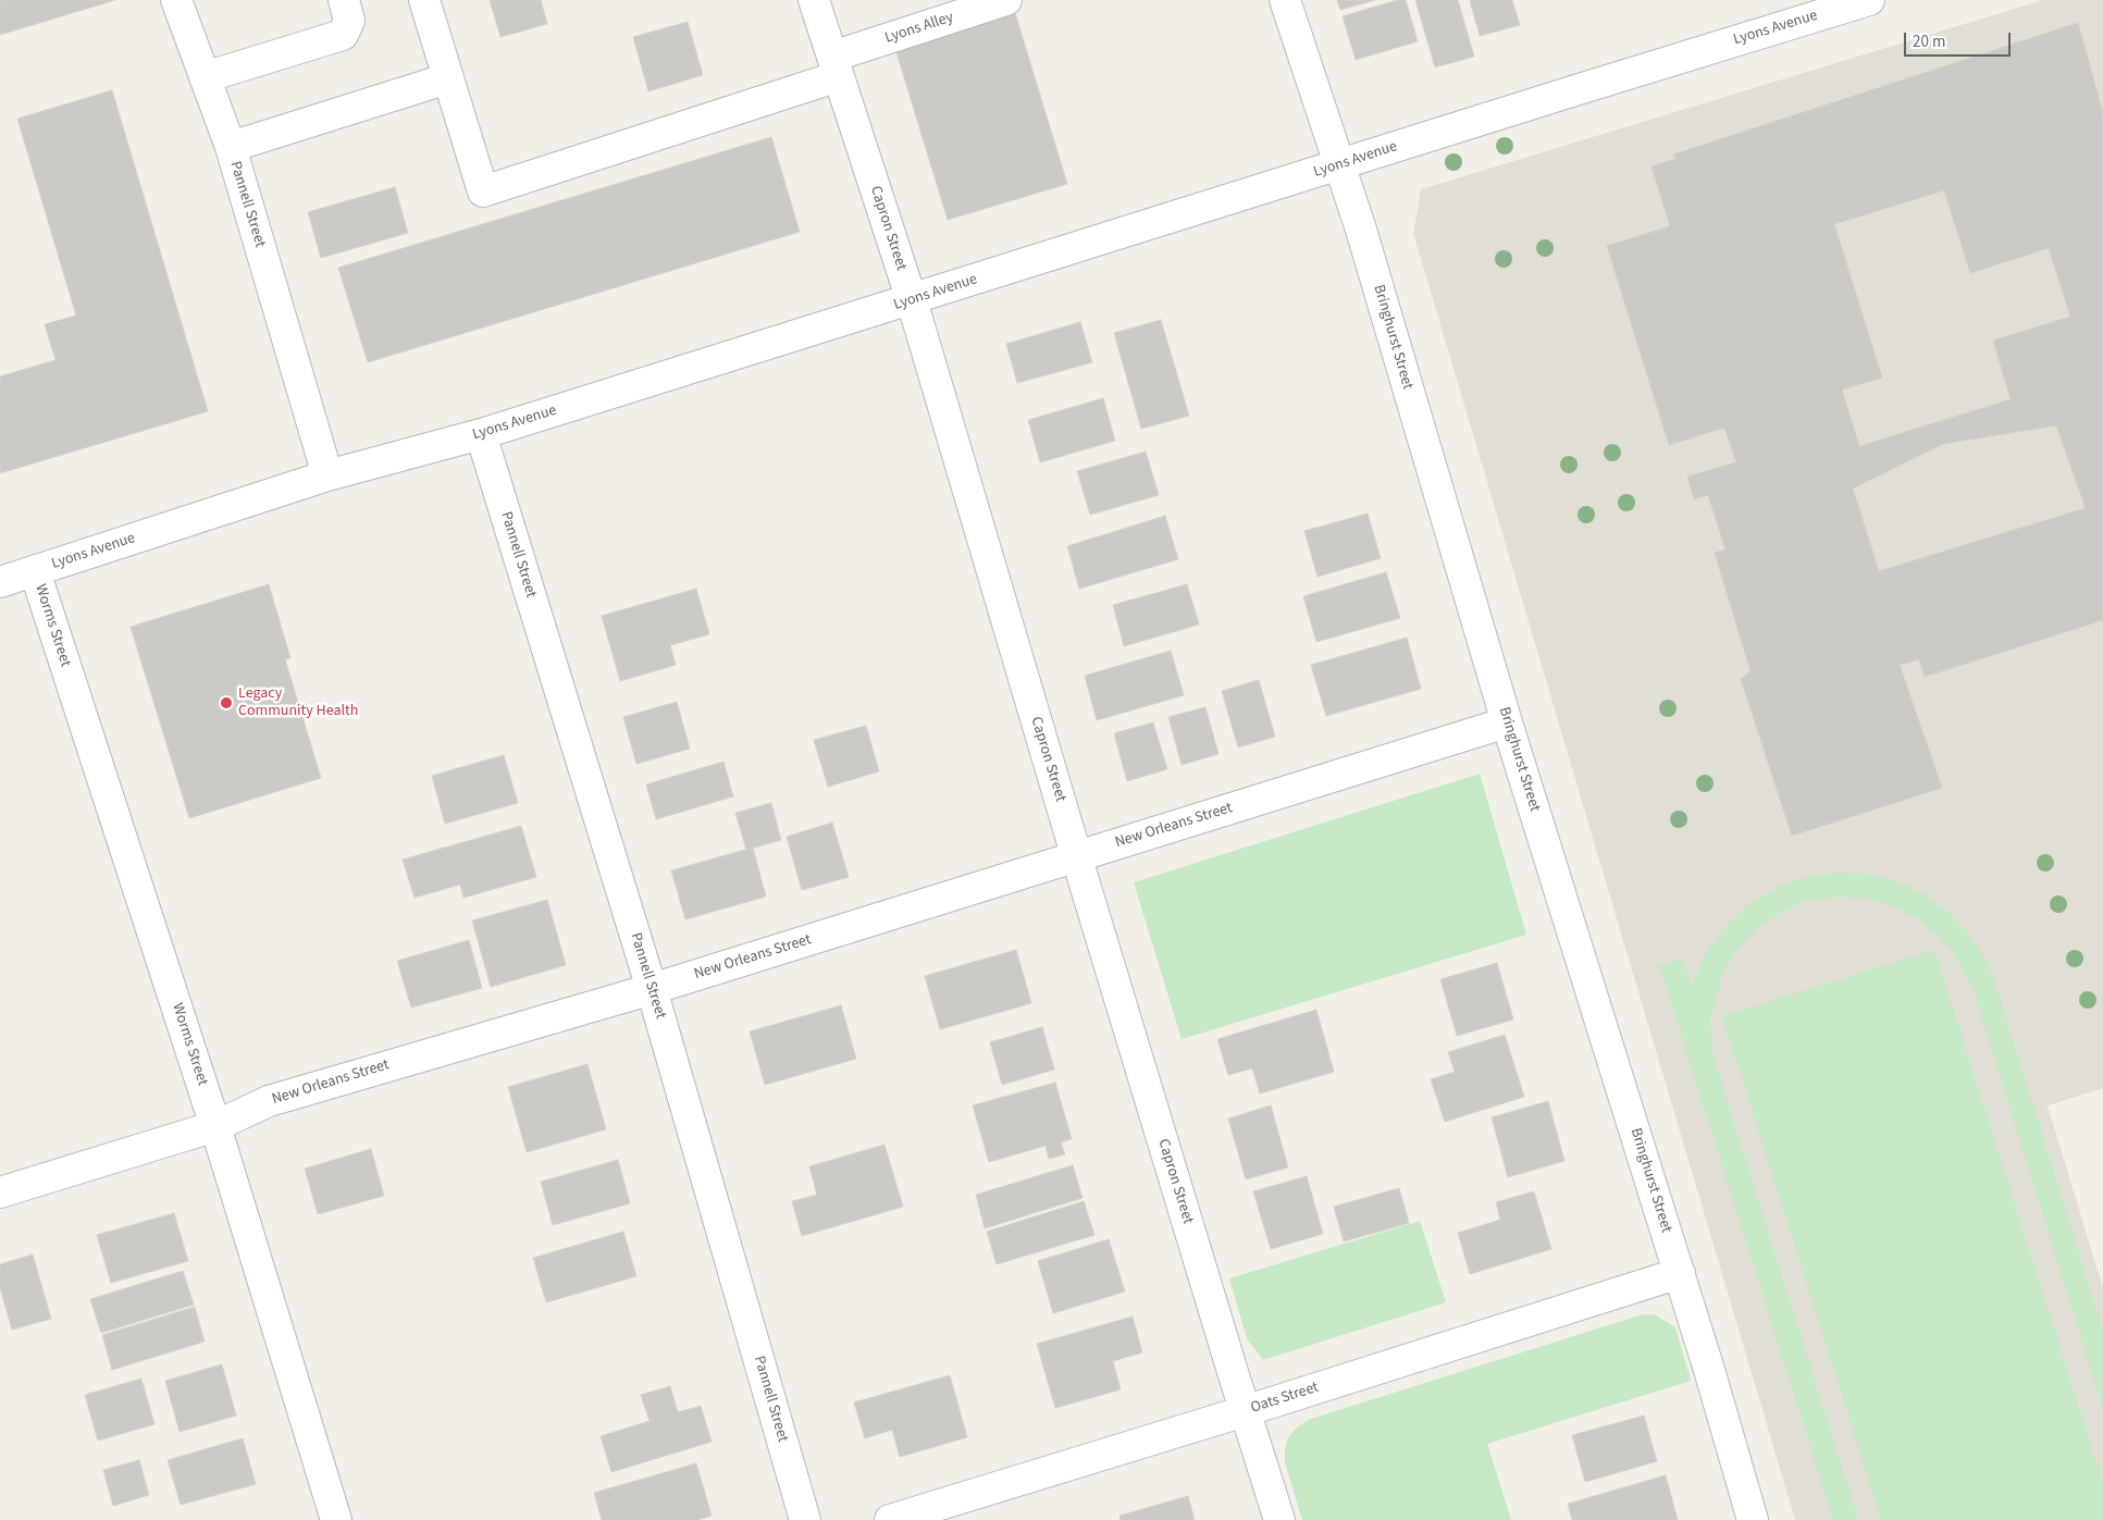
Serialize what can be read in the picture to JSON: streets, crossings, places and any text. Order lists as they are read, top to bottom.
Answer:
{
  "streets": {
    "street": [
      "Lyons Alley",
      "Lyons Avenue",
      "Pannell Street",
      "Capron Street",
      "Bringhurst Street",
      "Worms Street",
      "New Orleans Street",
      "Oats Street"
    ]
  },
  "crossings": [
    ["Lyons Alley", "Capron Street"],
    ["Lyons Avenue", "Pannell Street"],
    ["Lyons Avenue", "Capron Street"],
    ["Lyons Avenue", "Bringhurst Street"],
    ["Lyons Avenue", "Worms Street"],
    ["Pannell Street", "New Orleans Street"],
    ["Capron Street", "New Orleans Street"],
    ["Capron Street", "Oats Street"],
    ["Bringhurst Street", "New Orleans Street"],
    ["Bringhurst Street", "Oats Street"],
    ["Worms Street", "New Orleans Street"]
  ],
  "places": ["Legacy Community Health"],
  "scale_bar": "20 m"
}
